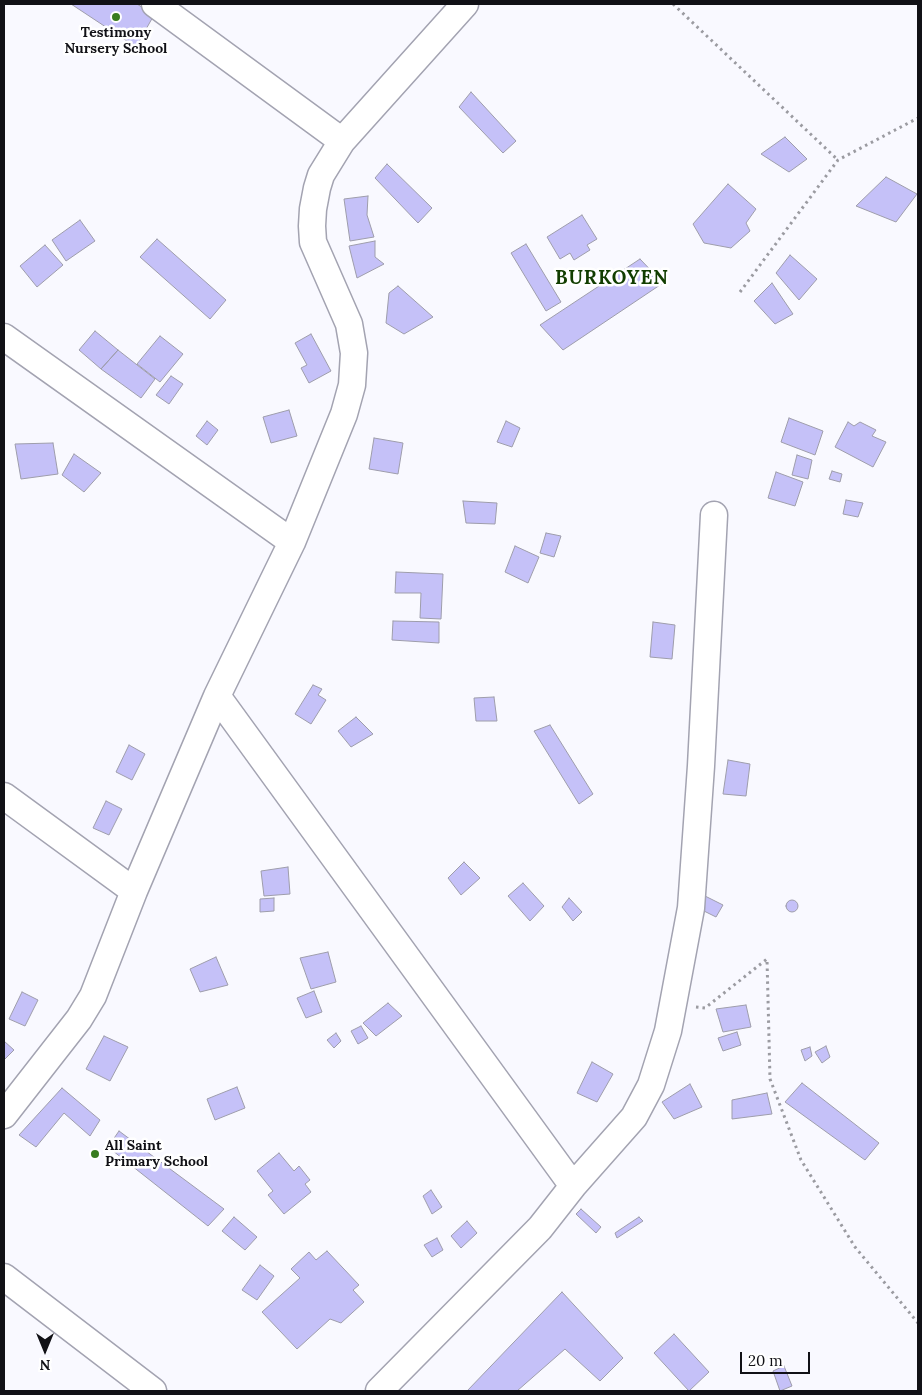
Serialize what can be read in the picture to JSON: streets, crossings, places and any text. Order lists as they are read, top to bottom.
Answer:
{
  "districts": ["BURKOYEN"],
  "places": ["Testimony Nursery School", "All Saint Primary School"],
  "scale_bar": "20 m",
  "north": "bottom"
}
